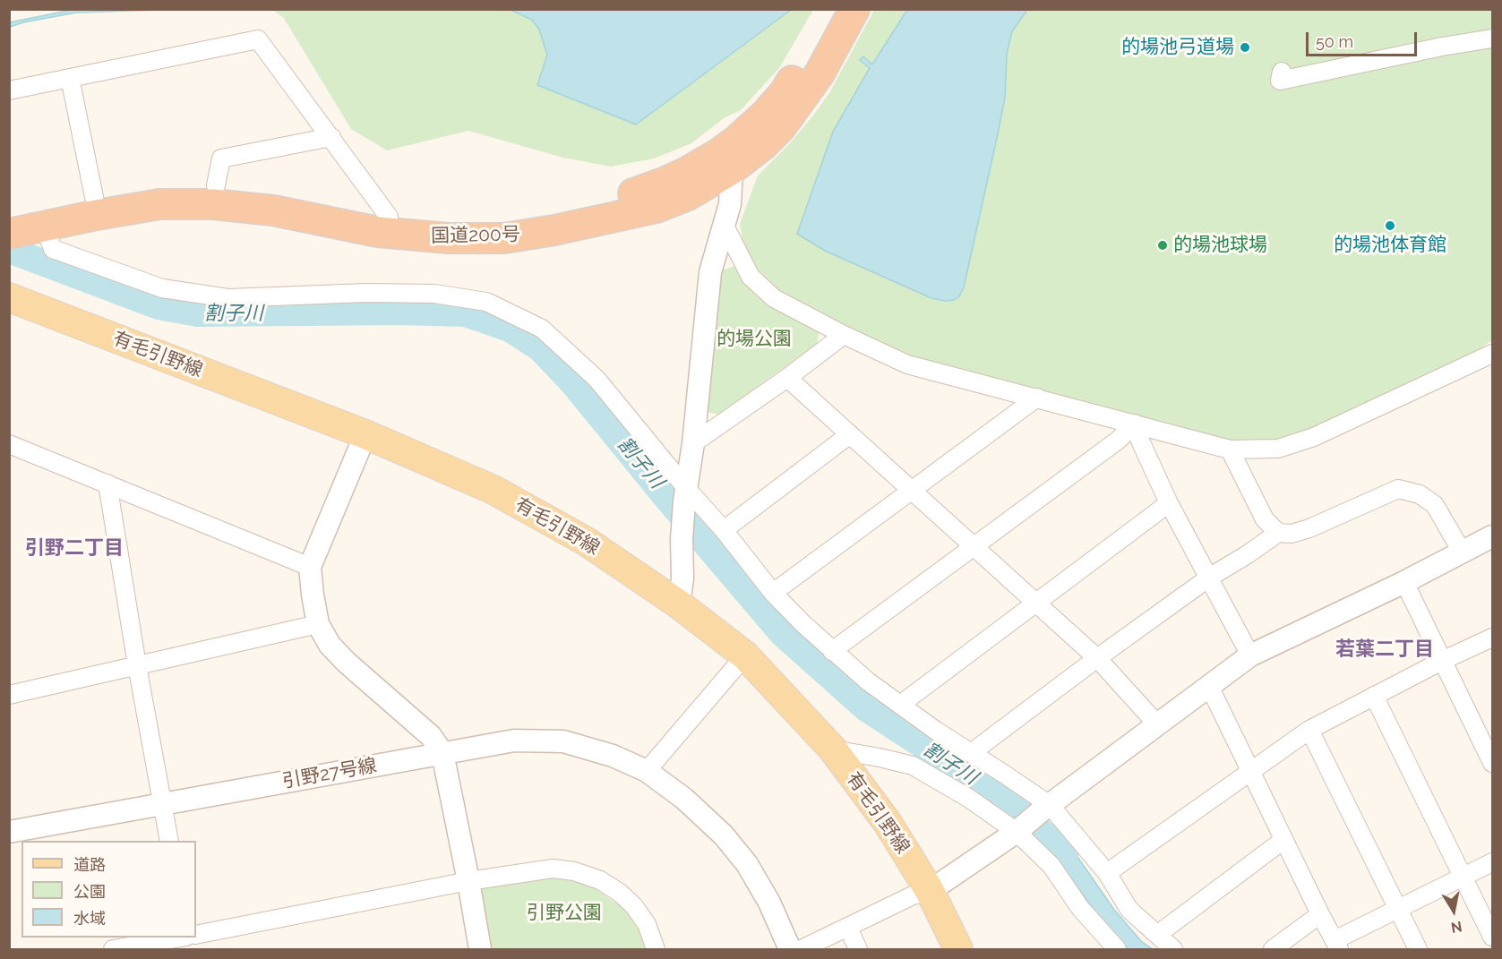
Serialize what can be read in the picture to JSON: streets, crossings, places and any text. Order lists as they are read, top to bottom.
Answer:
{
  "streets": {
    "highway": ["国道200号"],
    "main road": ["有毛引野線"],
    "street": ["引野27号線"]
  },
  "districts": ["引野二丁目", "若葉二丁目"],
  "water": ["割子川"],
  "parks": ["的場公園", "引野公園"],
  "places": ["的場池弓道場", "的場池体育館", "的場池球場"],
  "legend": ["道路", "公園", "水域"],
  "scale_bar": "50 m",
  "north": "bottom"
}
